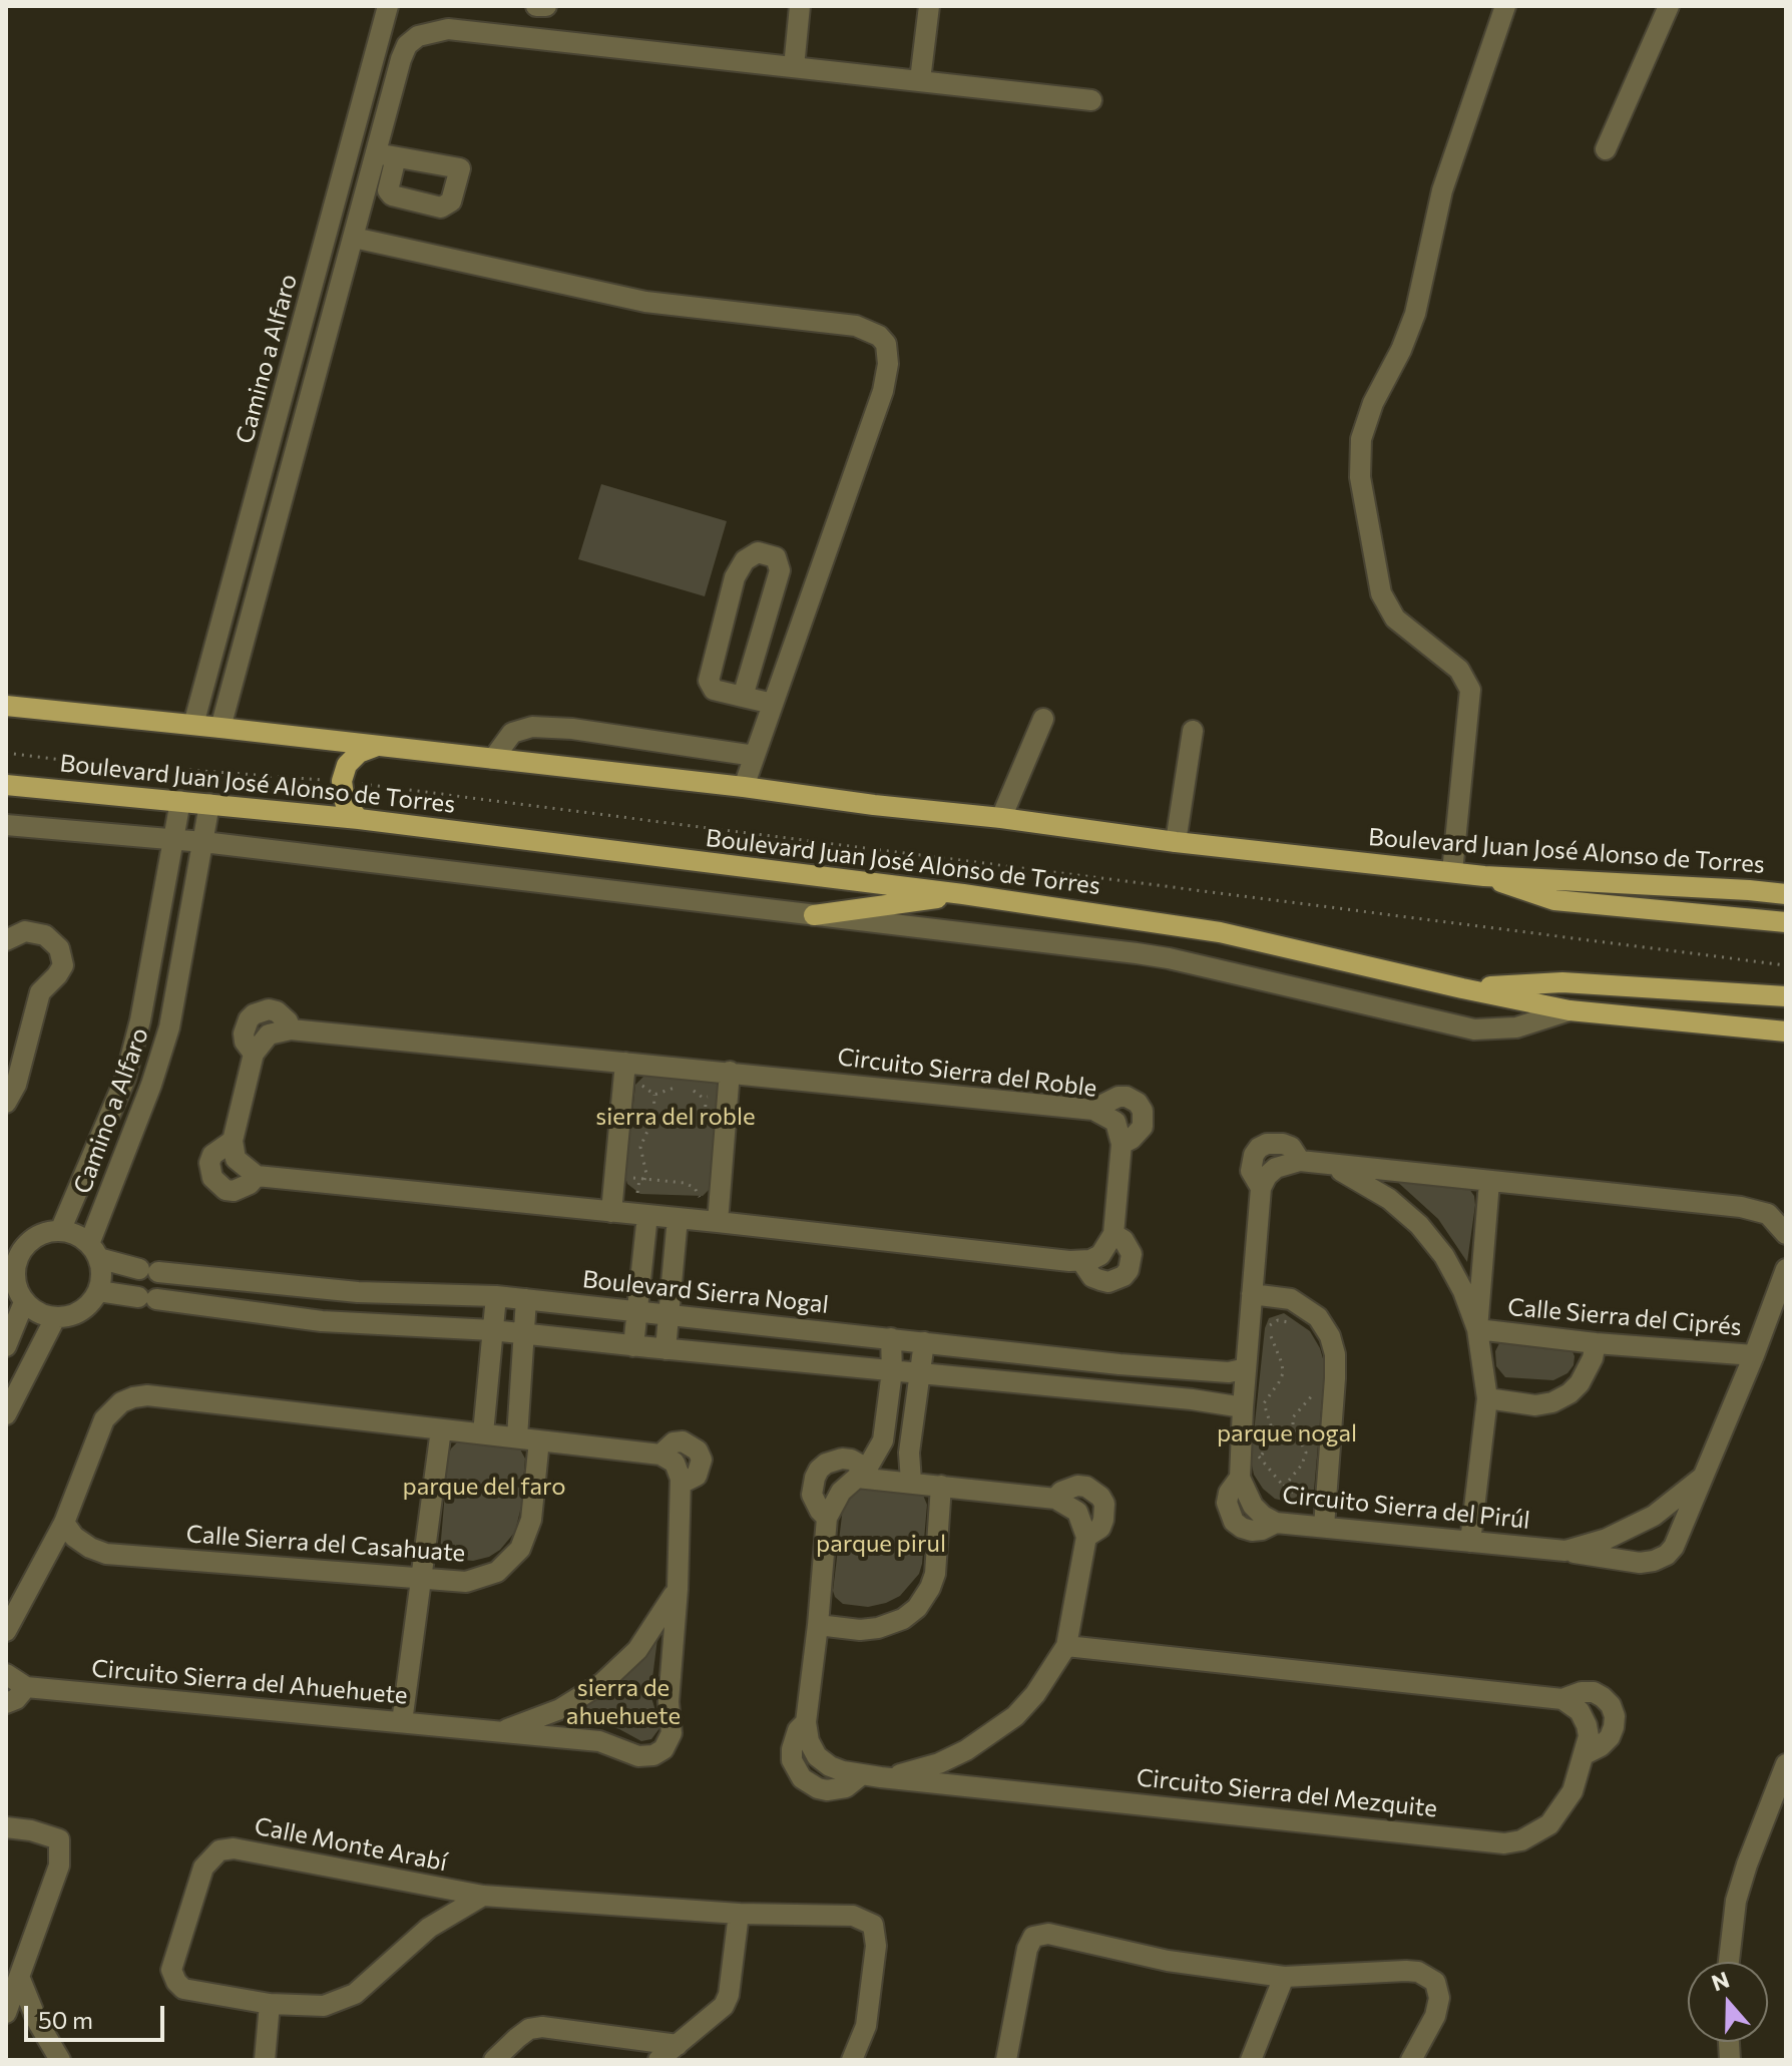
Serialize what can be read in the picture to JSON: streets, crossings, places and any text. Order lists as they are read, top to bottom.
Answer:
{
  "streets": {
    "main road": ["Boulevard Juan José Alonso de Torres"],
    "street": [
      "Camino a Alfaro",
      "Circuito Sierra del Roble",
      "Boulevard Sierra Nogal",
      "Calle Sierra del Ciprés",
      "Circuito Sierra del Pirúl",
      "Calle Sierra del Casahuate",
      "Circuito Sierra del Ahuehuete",
      "Circuito Sierra del Mezquite",
      "Calle Monte Arabí"
    ]
  },
  "crossings": [
    ["Camino a Alfaro", "Boulevard Juan José Alonso de Torres"],
    ["Camino a Alfaro", "Boulevard Sierra Nogal"],
    ["Boulevard Sierra Nogal", "Circuito Sierra del Pirúl"],
    ["Boulevard Sierra Nogal", "Circuito Sierra del Mezquite"],
    ["Calle Sierra del Ciprés", "Circuito Sierra del Pirúl"],
    ["Calle Sierra del Casahuate", "Circuito Sierra del Ahuehuete"]
  ],
  "parks": [
    "sierra del roble",
    "parque nogal",
    "parque del faro",
    "parque pirul",
    "sierra de ahuehuete"
  ],
  "scale_bar": "50 m",
  "north": "top"
}
